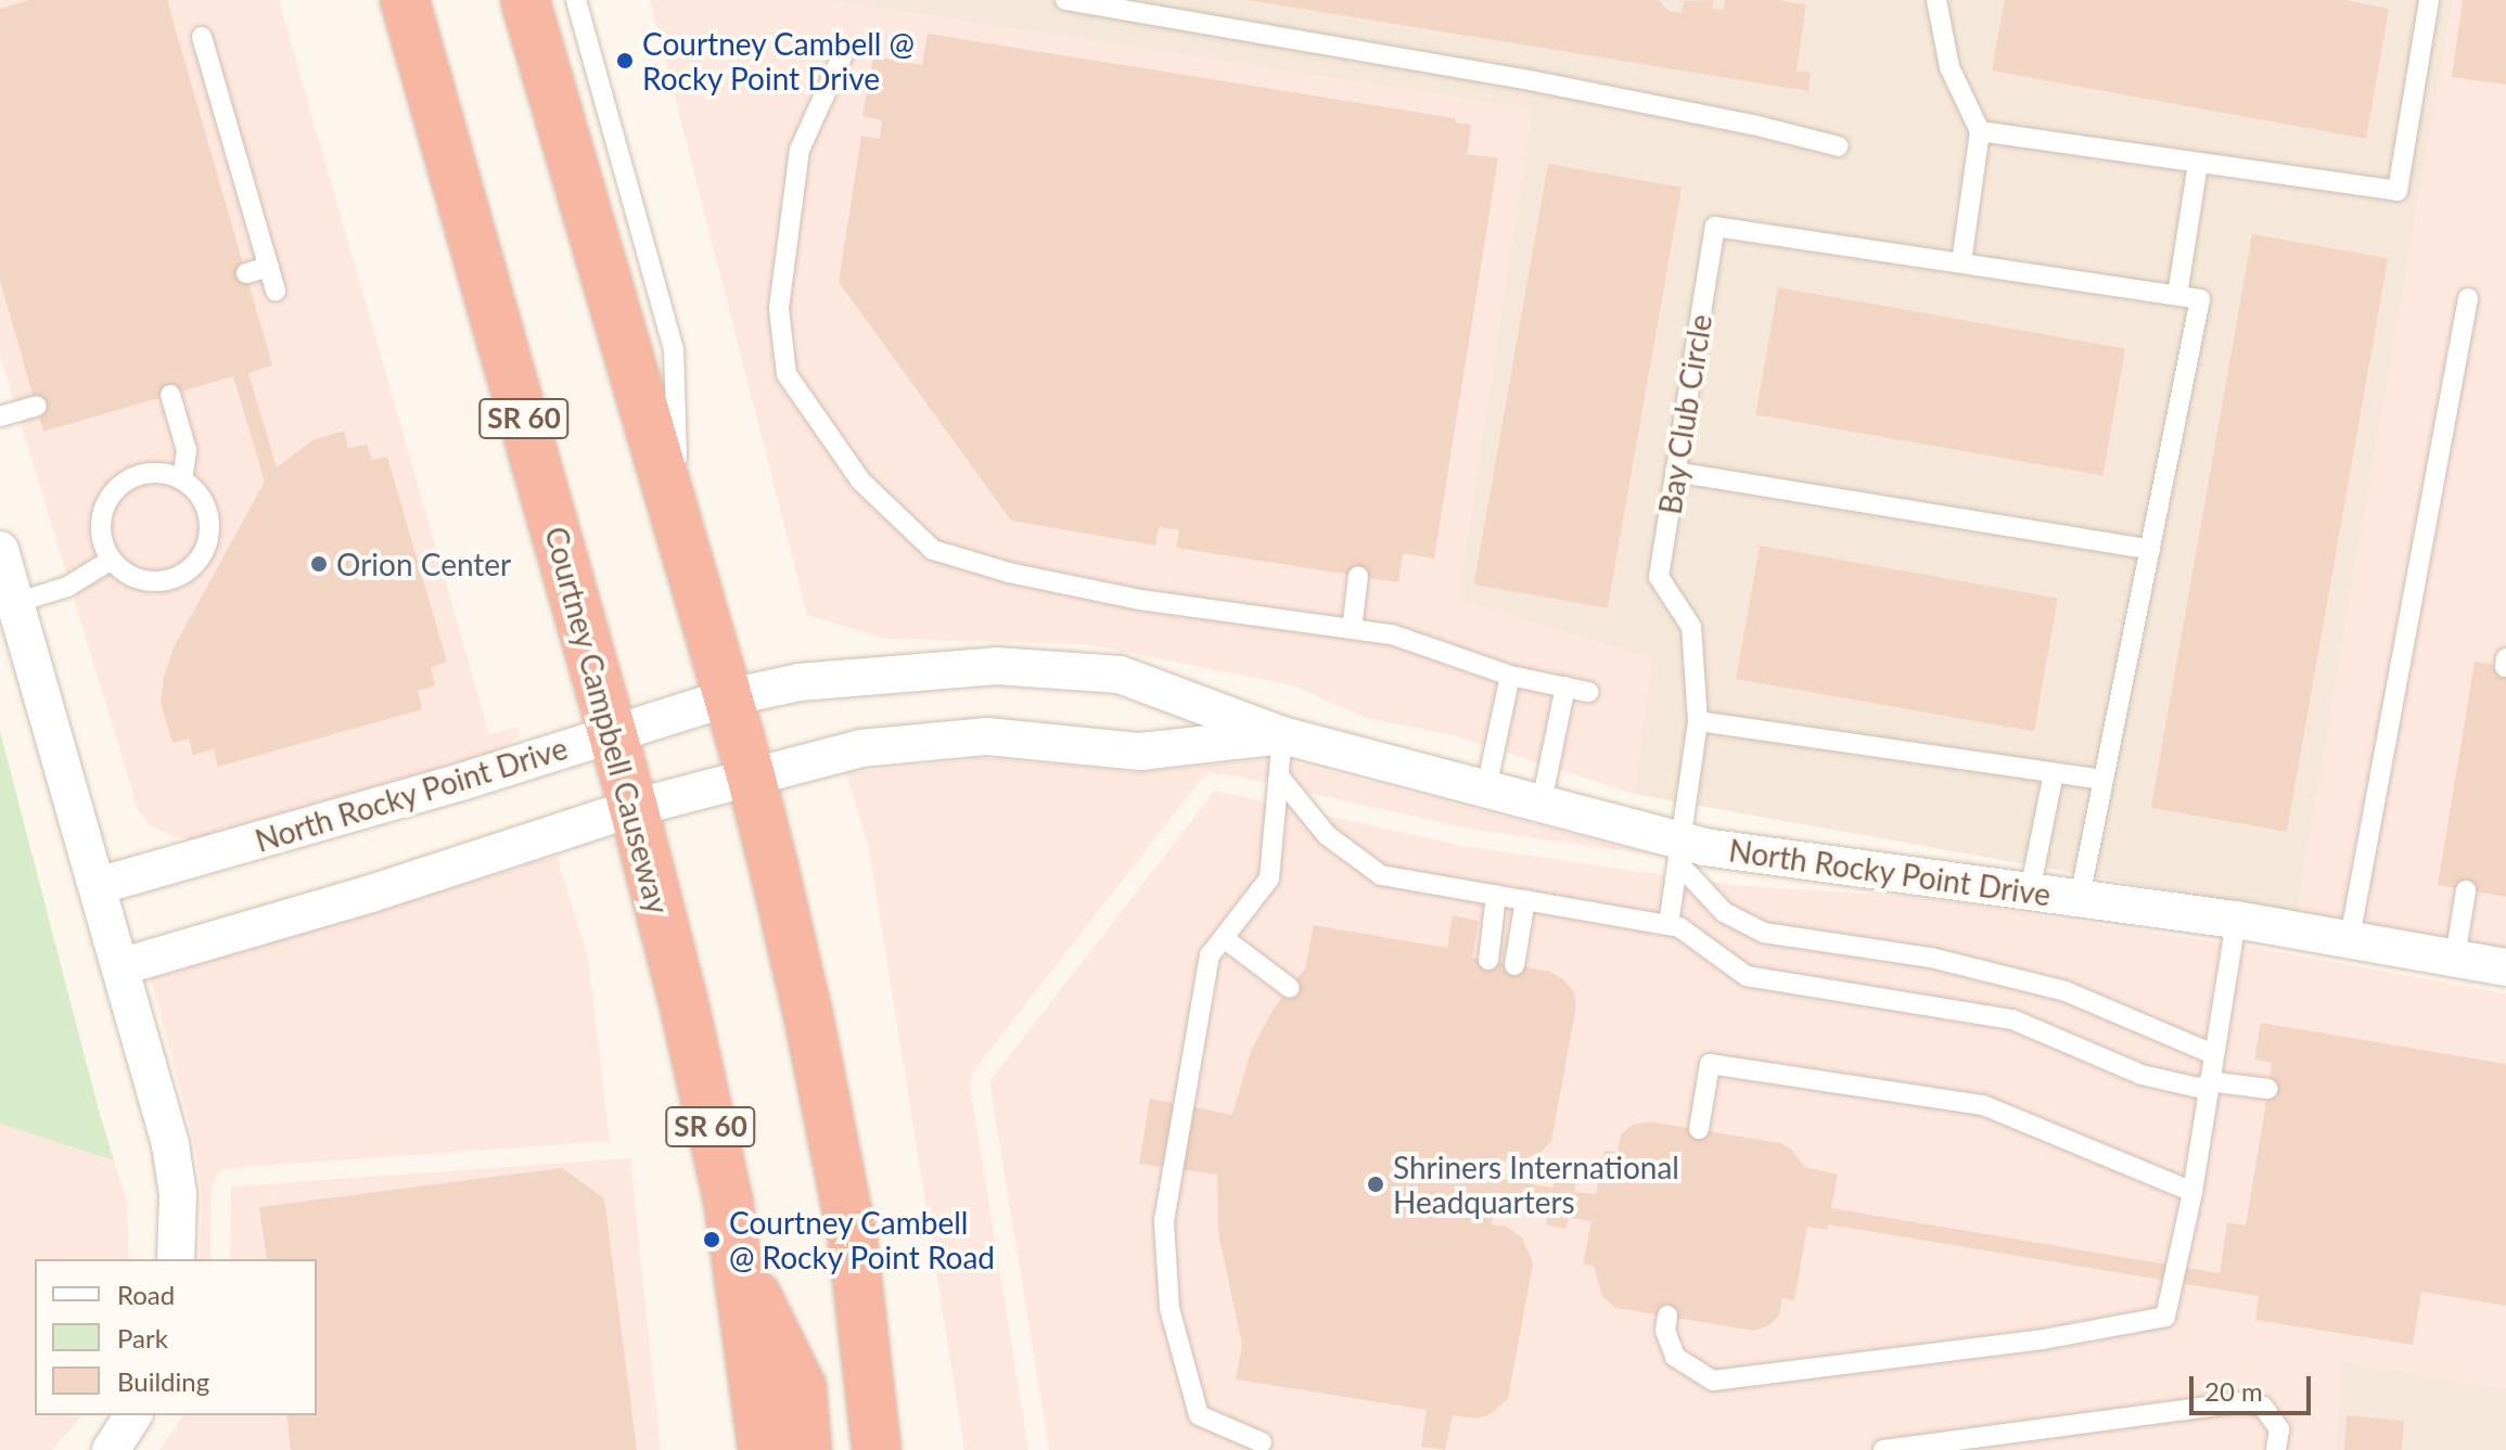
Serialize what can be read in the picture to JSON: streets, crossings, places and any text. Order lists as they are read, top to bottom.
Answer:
{
  "streets": {
    "highway": ["SR 60", "Courtney Campbell Causeway"],
    "street": ["North Rocky Point Drive"],
    "lane": ["Bay Club Circle"]
  },
  "crossings": [
    ["Bay Club Circle", "North Rocky Point Drive"],
    ["Courtney Campbell Causeway", "North Rocky Point Drive"]
  ],
  "places": [
    "Courtney Cambell @ Rocky Point Drive",
    "Orion Center",
    "Shriners International Headquarters",
    "Courtney Cambell @ Rocky Point Road"
  ],
  "legend": ["Road", "Park", "Building"],
  "scale_bar": "20 m"
}
